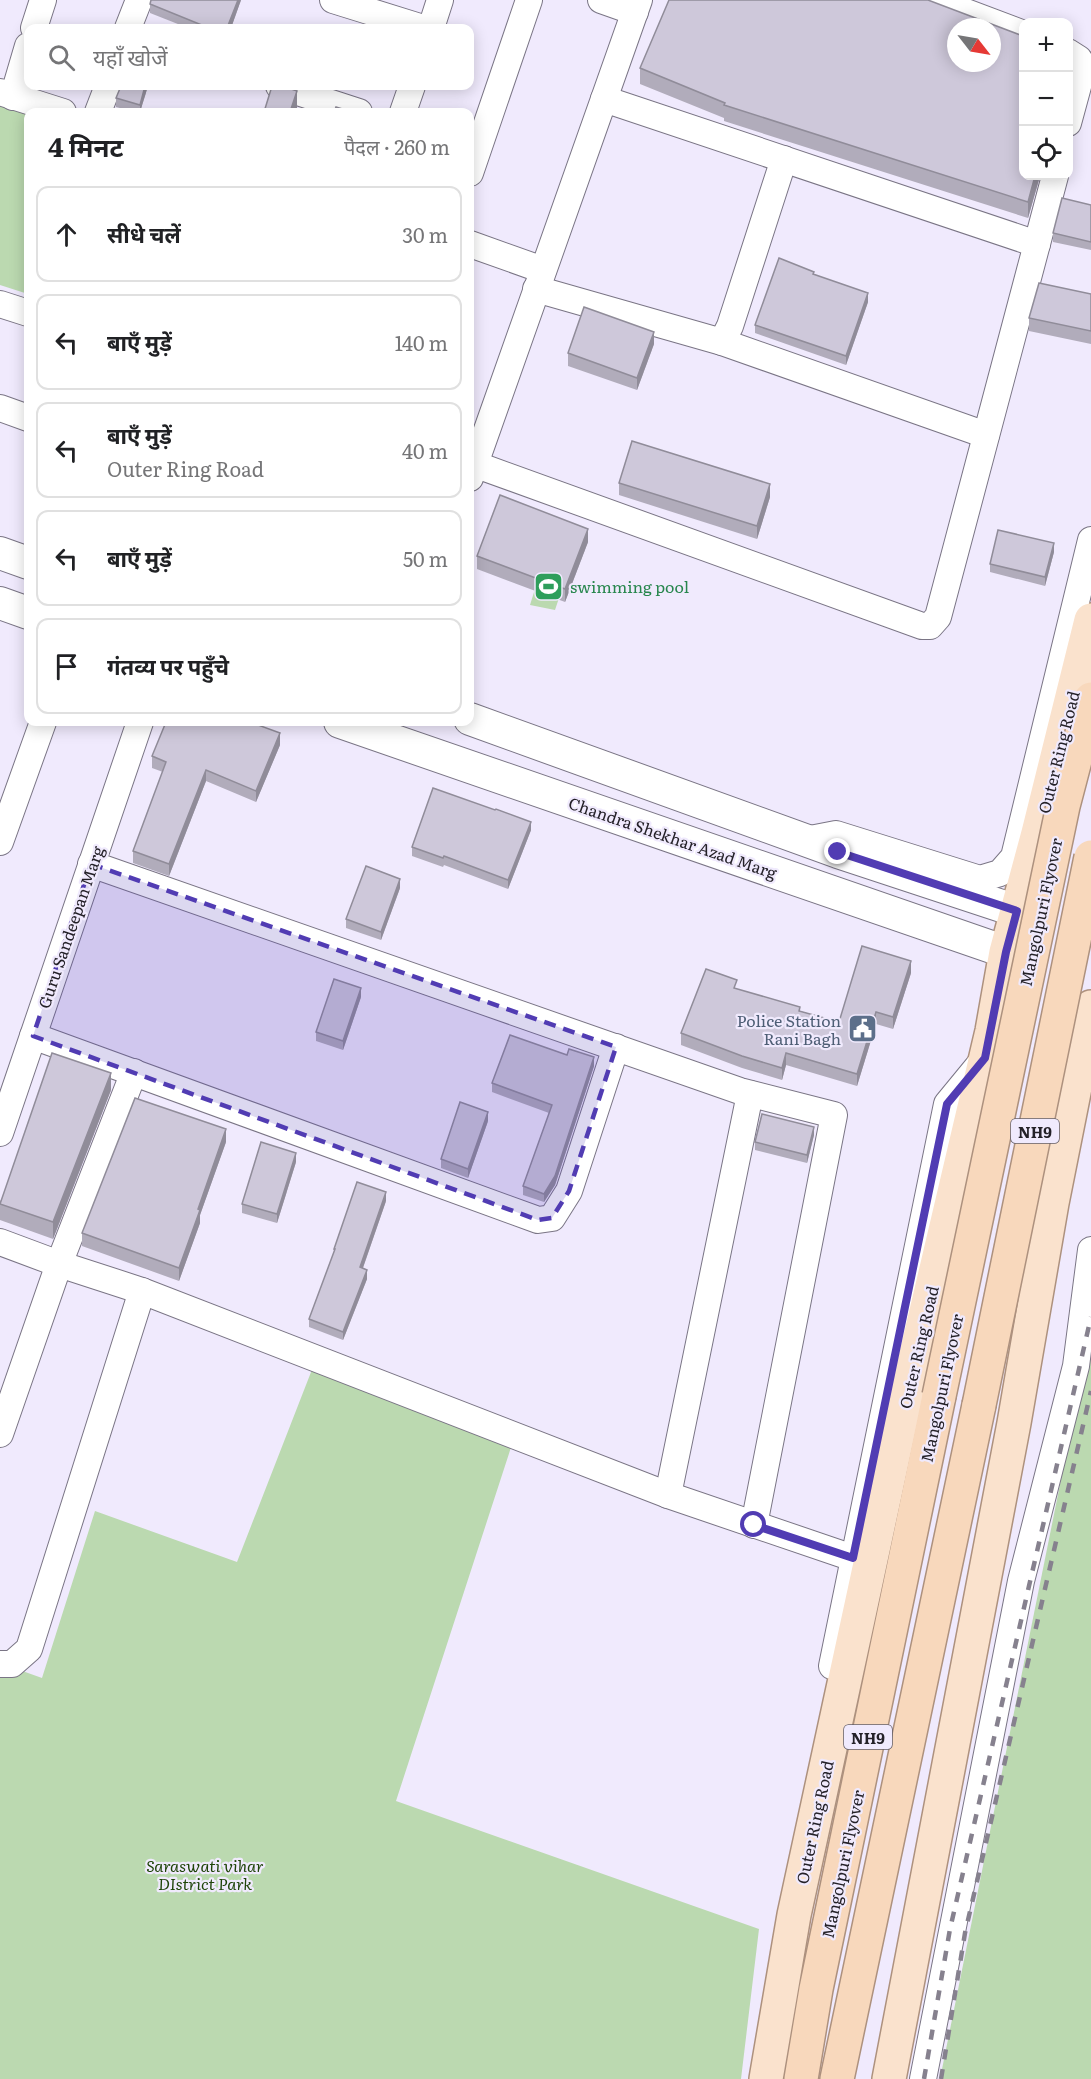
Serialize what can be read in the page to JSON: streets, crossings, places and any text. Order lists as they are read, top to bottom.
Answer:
{
  "streets": {
    "highway": ["Mangolpuri Flyover", "NH9"],
    "main road": ["Outer Ring Road"],
    "street": ["Chandra Shekhar Azad Marg", "Guru Sandeepan Marg"]
  },
  "crossings": [
    ["Outer Ring Road", "Chandra Shekhar Azad Marg"]
  ],
  "parks": ["Saraswati vihar DIstrict Park"],
  "places": {
    "sports": ["swimming pool"],
    "public building": ["Police Station Rani Bagh"]
  },
  "north": "bottom right",
  "page": {
    "map_buttons": ["+", "−"],
    "search": "यहाँ खोजें",
    "heading": ["4 मिनट", "पैदल · 260 m"],
    "list": [
      ["सीधे चलें", "30 m"],
      ["बाएँ मुड़ें", "140 m"],
      ["बाएँ मुड़ें", "Outer Ring Road", "40 m"],
      ["बाएँ मुड़ें", "50 m"],
      "गंतव्य पर पहुँचे"
    ]
  }
}
